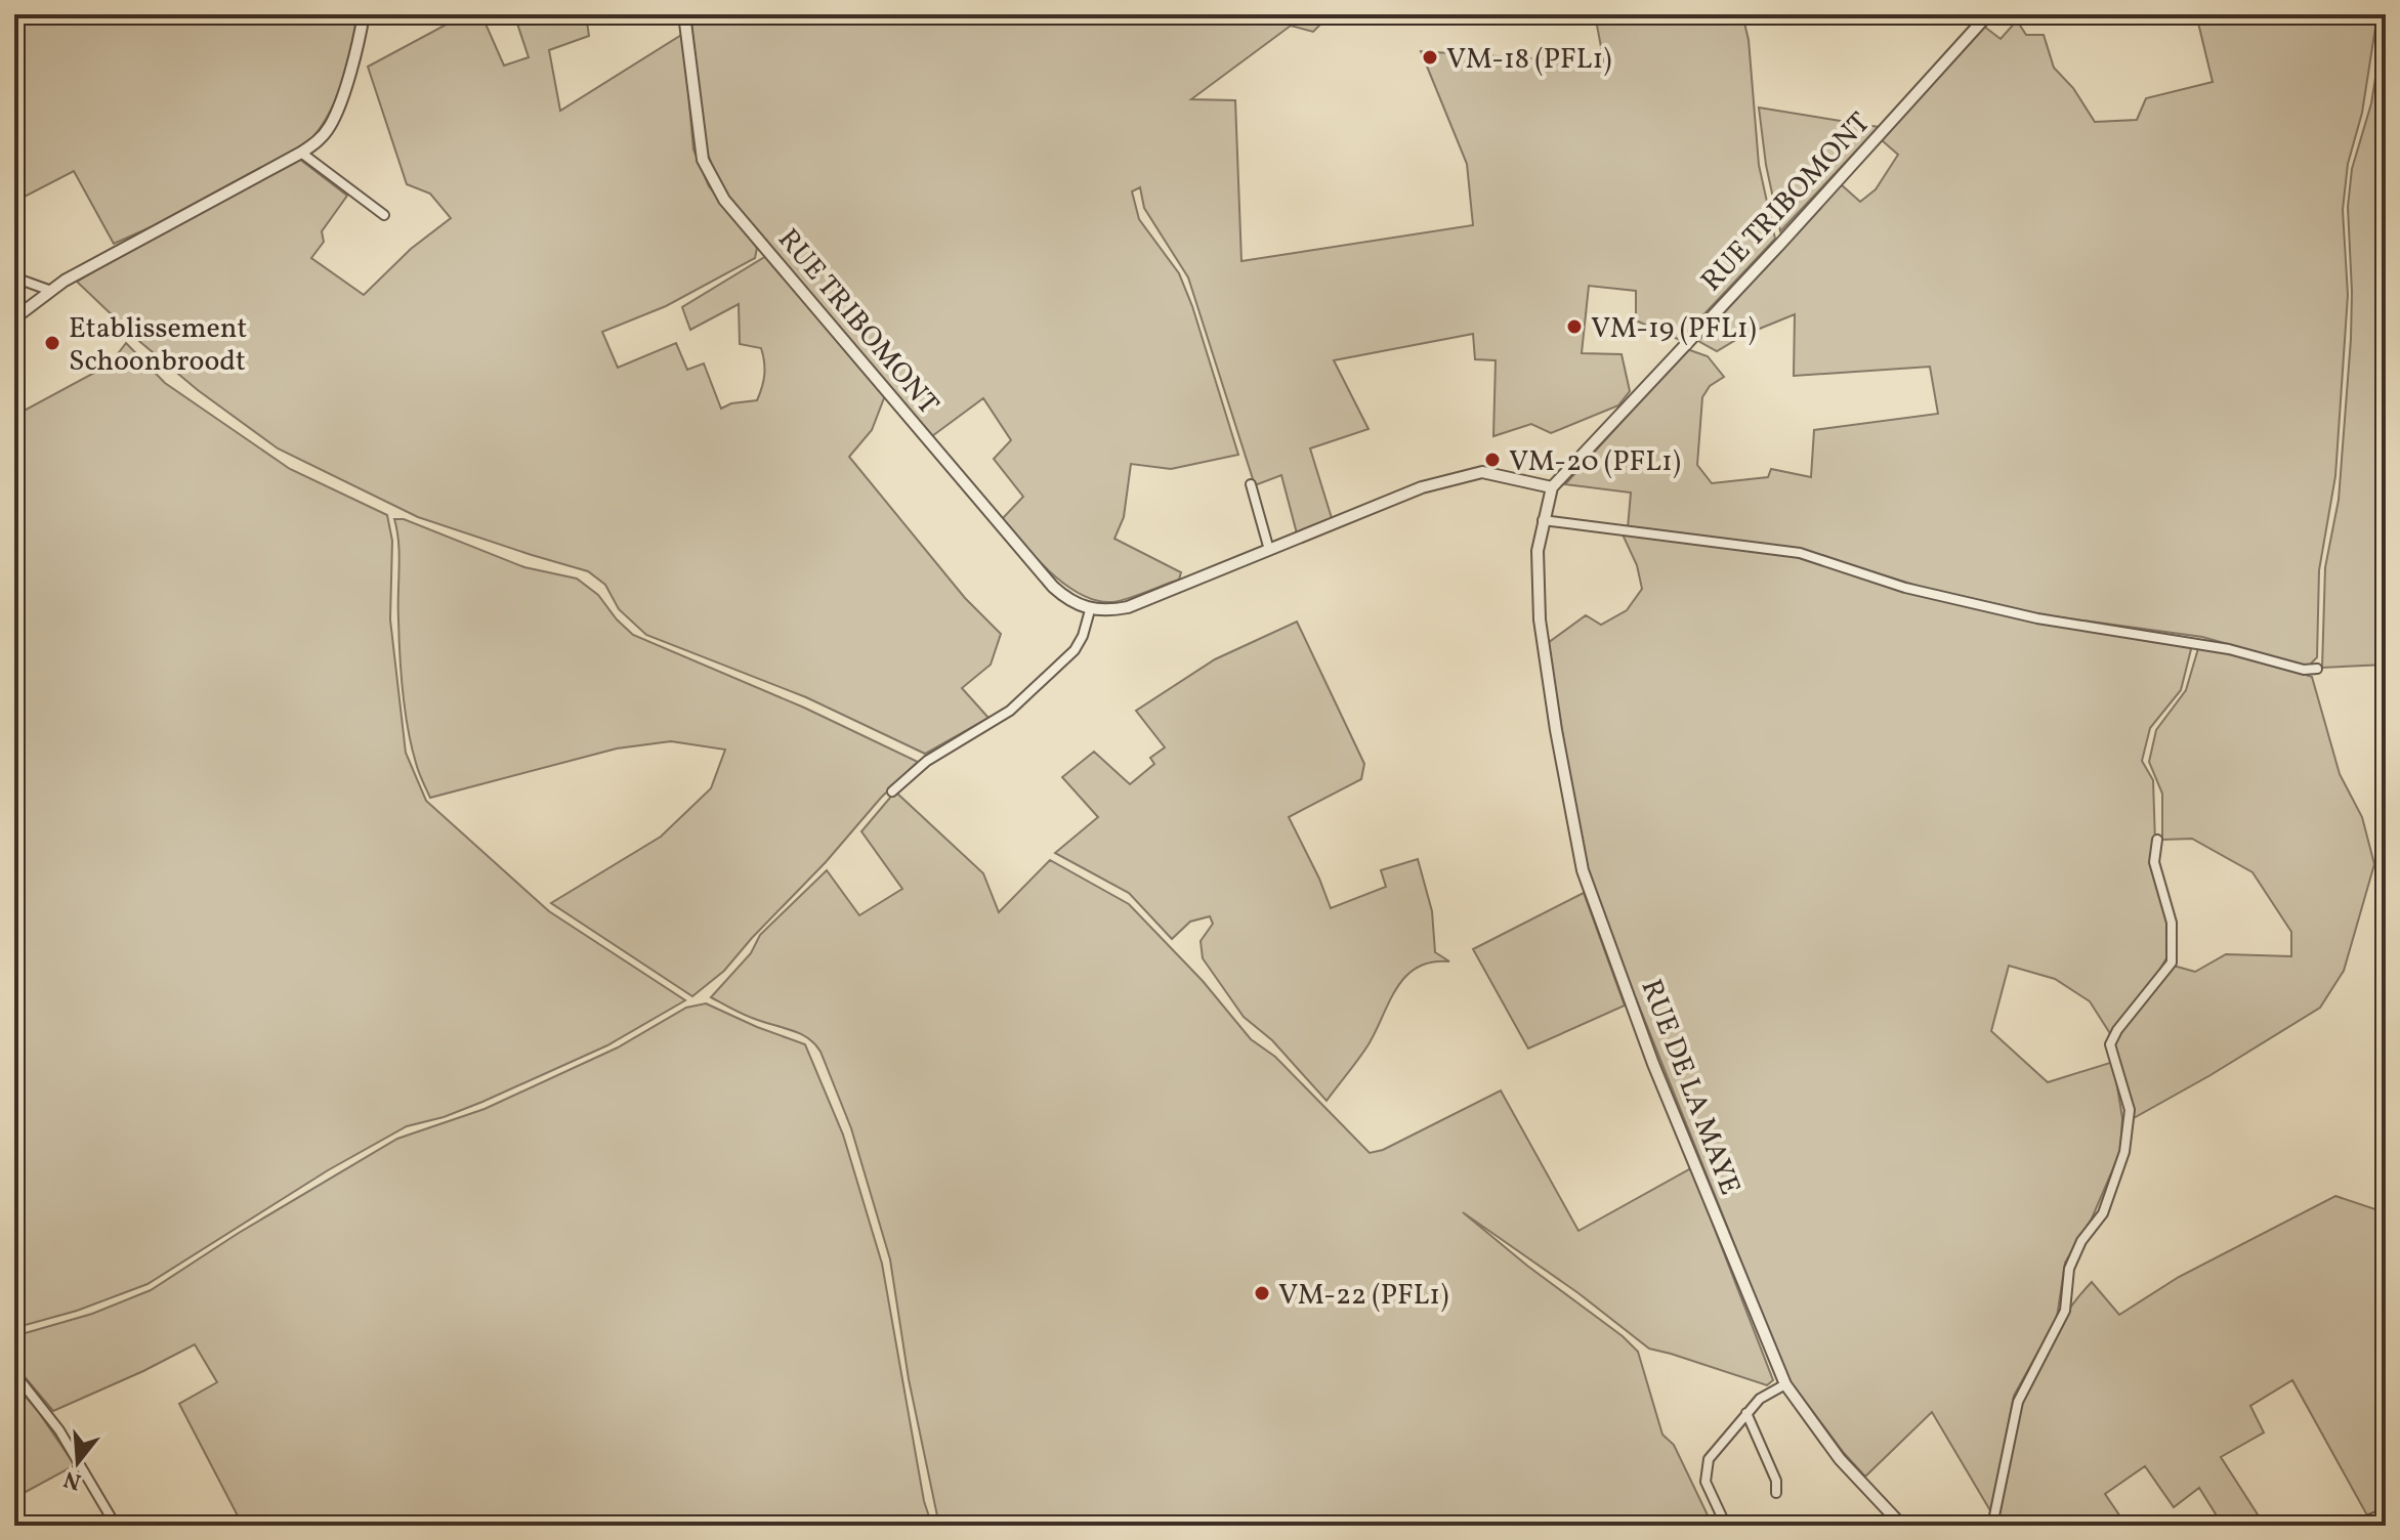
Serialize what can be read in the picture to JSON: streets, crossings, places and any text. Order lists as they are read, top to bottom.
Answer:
{
  "streets": {
    "street": ["RUE TRIBOMONT", "RUE DE LA MAYE"]
  },
  "crossings": [
    ["RUE TRIBOMONT", "RUE DE LA MAYE"]
  ],
  "places": [
    "VM-18 (PFL1)",
    "VM-19 (PFL1)",
    "Etablissement Schoonbroodt",
    "VM-20 (PFL1)",
    "VM-22 (PFL1)"
  ],
  "north": "bottom"
}
